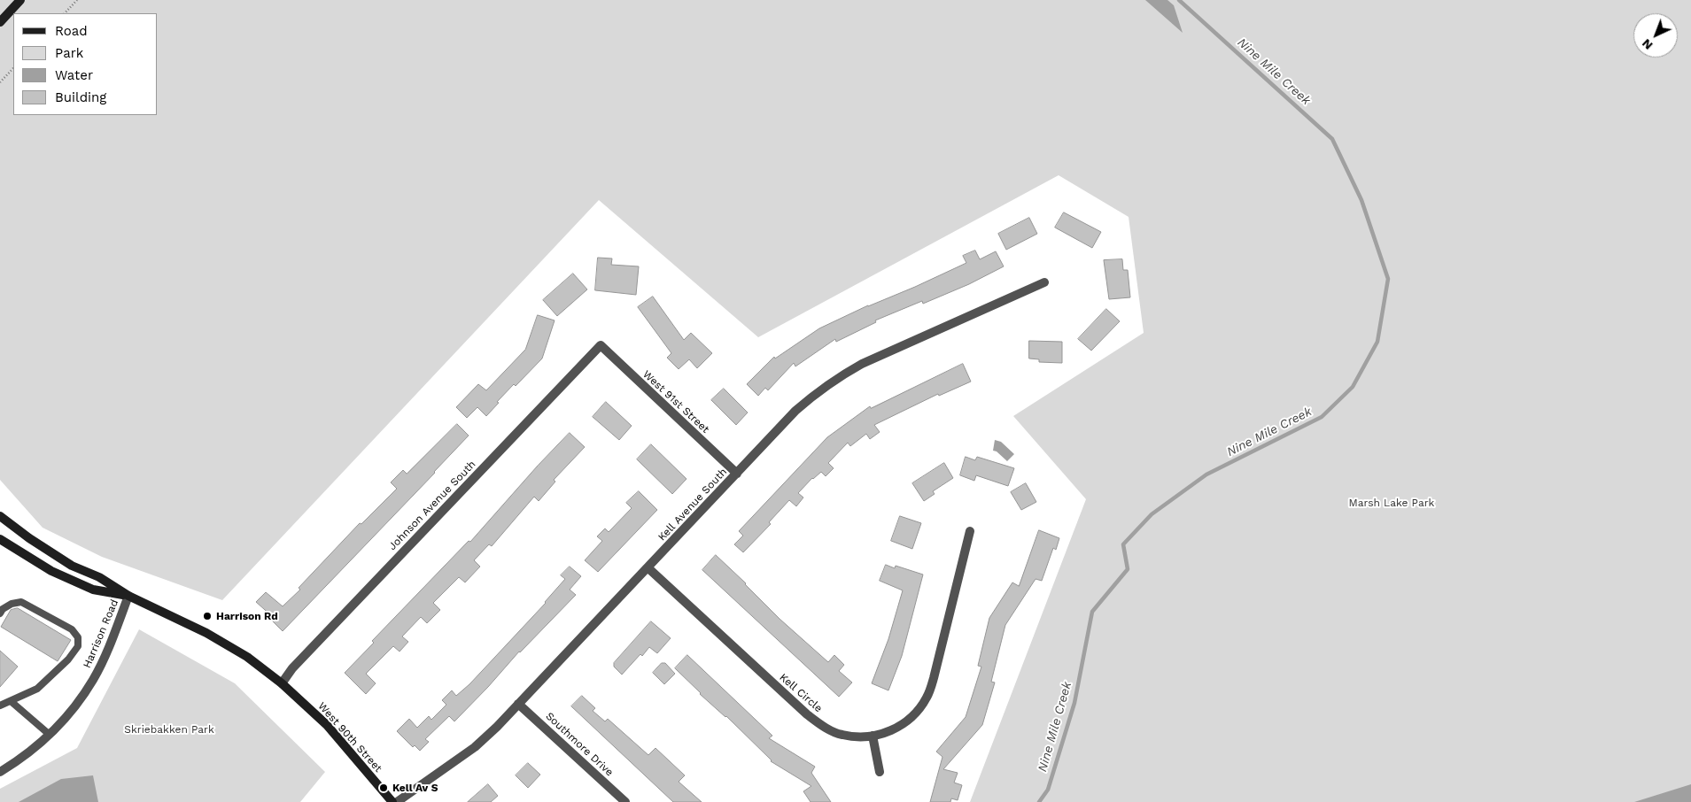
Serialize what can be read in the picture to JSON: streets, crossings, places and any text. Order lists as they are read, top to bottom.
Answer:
{
  "streets": {
    "street": [
      "West 91st Street",
      "Kell Avenue South",
      "Johnson Avenue South",
      "Harrison Road",
      "Kell Circle",
      "West 90th Street",
      "Southmore Drive"
    ]
  },
  "crossings": [
    ["West 91st Street", "Kell Avenue South"],
    ["West 91st Street", "Johnson Avenue South"],
    ["Kell Avenue South", "Kell Circle"],
    ["Kell Avenue South", "Southmore Drive"],
    ["Johnson Avenue South", "West 90th Street"],
    ["Harrison Road", "West 90th Street"]
  ],
  "water": ["Nine Mile Creek"],
  "parks": ["Marsh Lake Park", "Skriebakken Park"],
  "places": ["Harrison Rd", "Kell Av S"],
  "legend": [
    "Road",
    "Park",
    "Water",
    "Building"
  ],
  "north": "bottom left"
}
